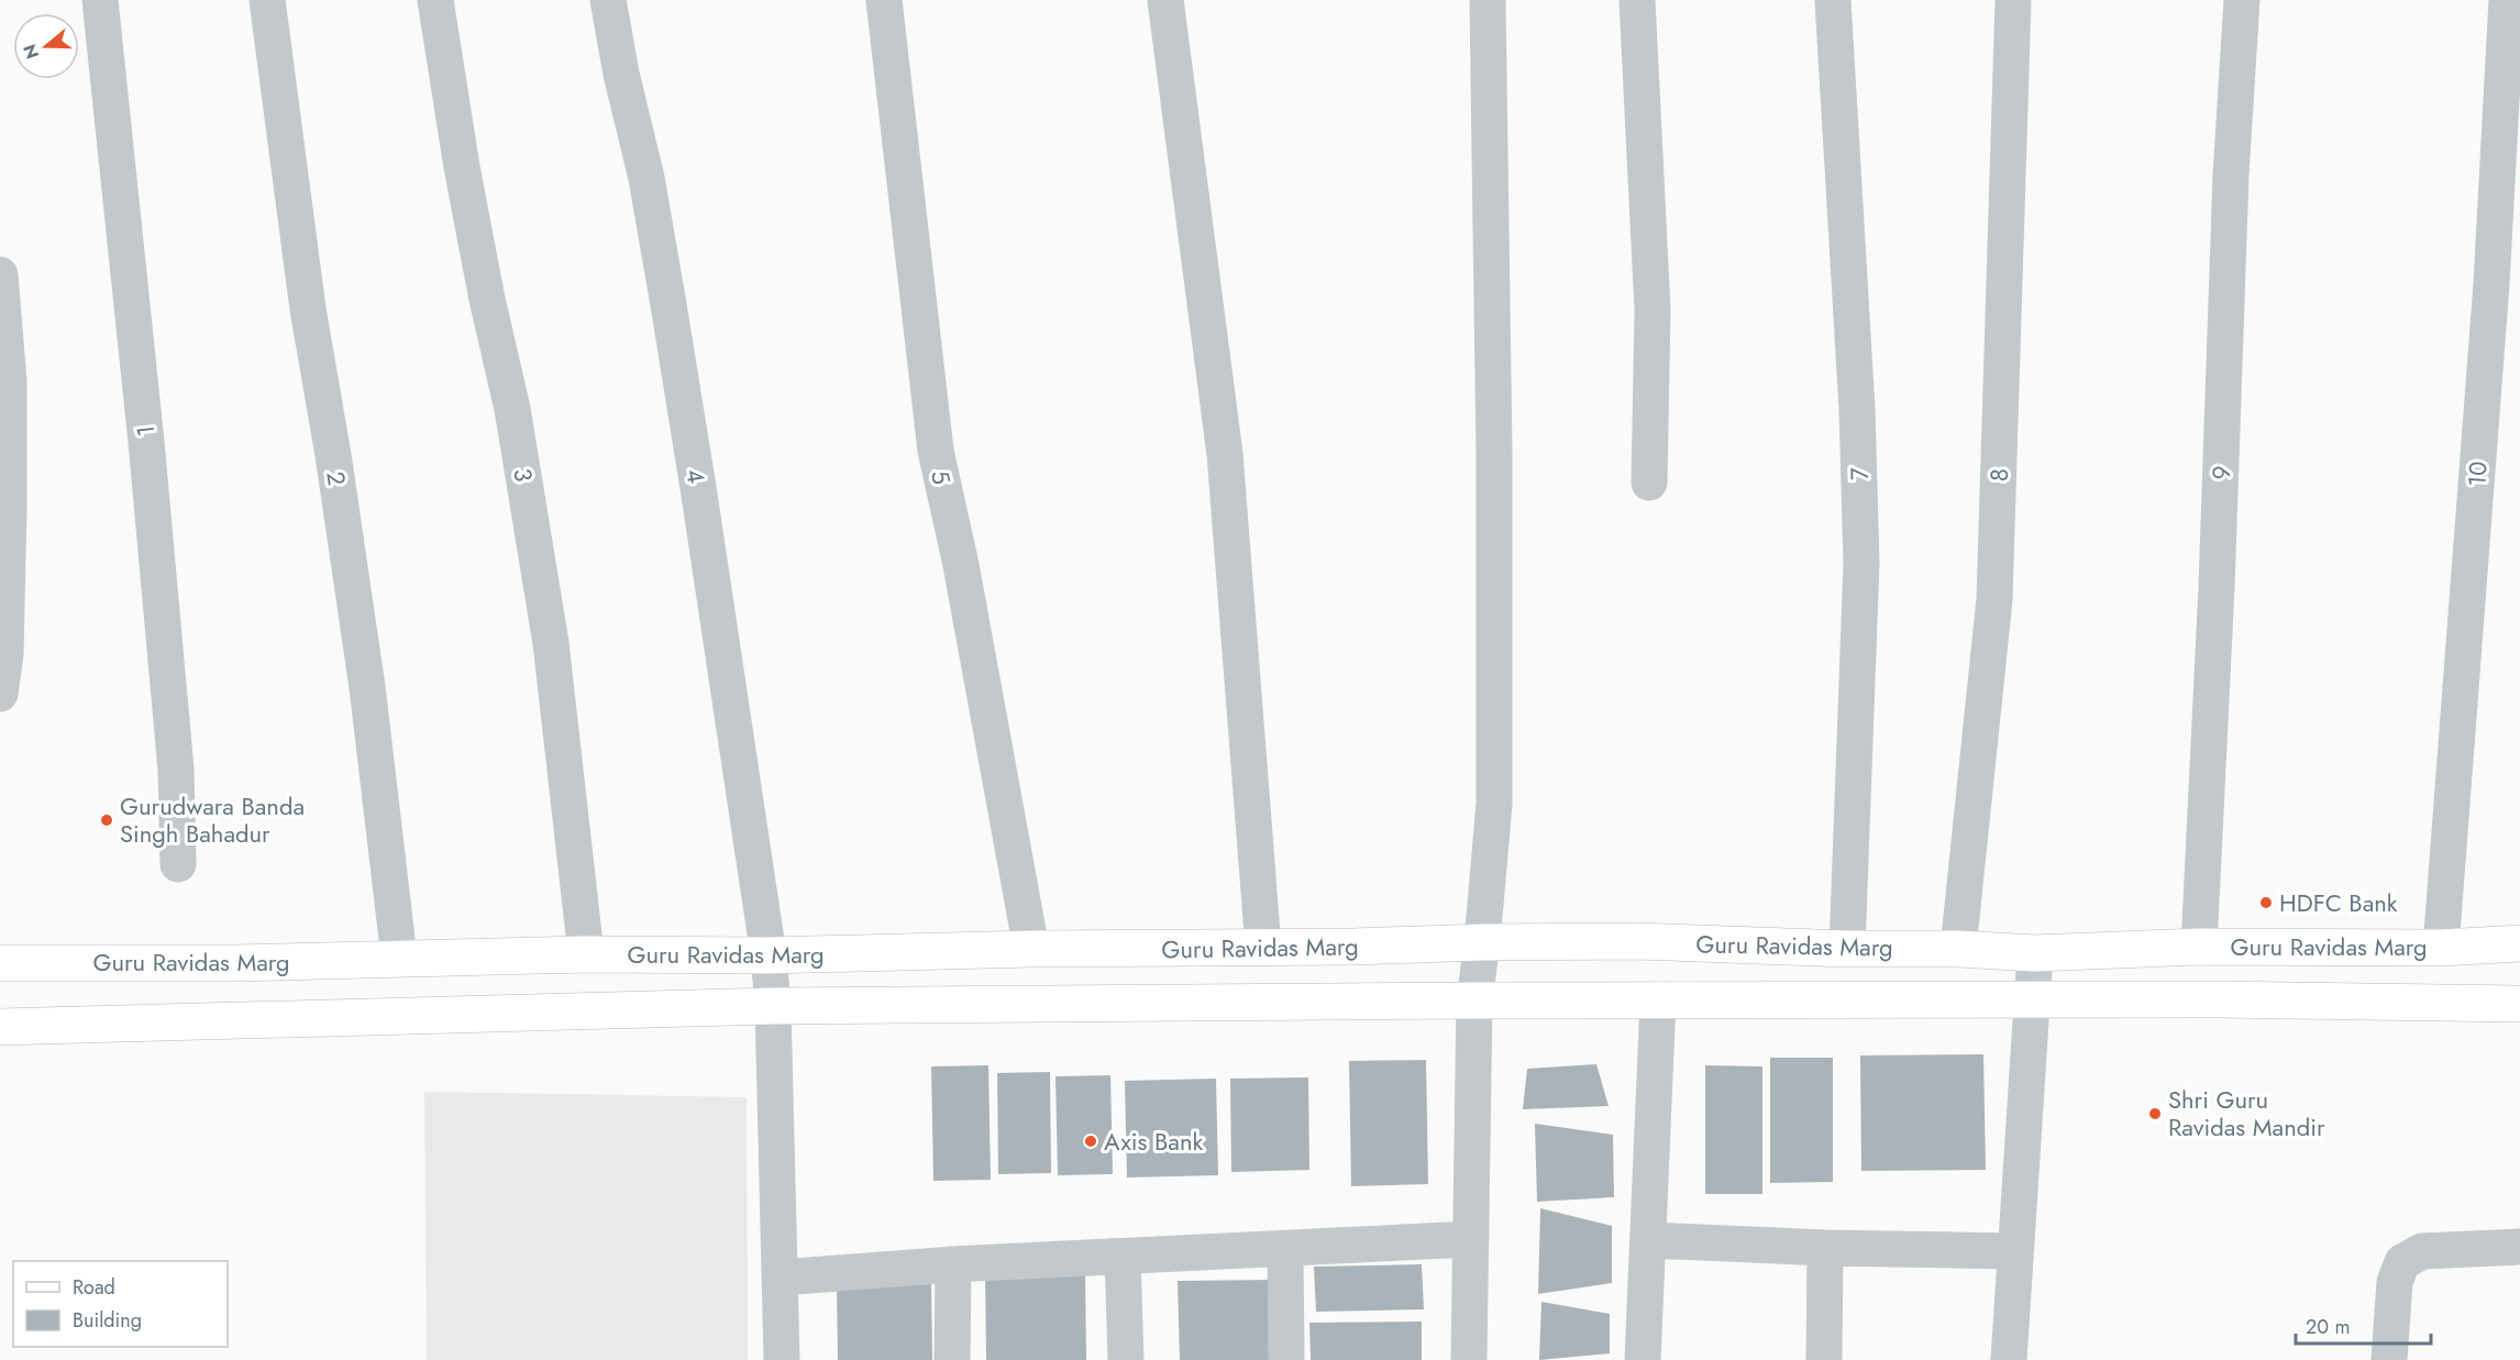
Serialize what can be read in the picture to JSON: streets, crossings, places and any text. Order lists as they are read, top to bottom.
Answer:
{
  "streets": {
    "main road": ["Guru Ravidas Marg"],
    "street": [
      "1",
      "9",
      "7",
      "10",
      "3",
      "8",
      "4",
      "5",
      "2"
    ]
  },
  "crossings": [
    ["9", "Guru Ravidas Marg"],
    ["7", "Guru Ravidas Marg"],
    ["10", "Guru Ravidas Marg"],
    ["3", "Guru Ravidas Marg"],
    ["8", "Guru Ravidas Marg"],
    ["4", "Guru Ravidas Marg"],
    ["5", "Guru Ravidas Marg"],
    ["2", "Guru Ravidas Marg"]
  ],
  "places": [
    "Gurudwara Banda Singh Bahadur",
    "HDFC Bank",
    "Shri Guru Ravidas Mandir",
    "Axis Bank"
  ],
  "legend": ["Road", "Building"],
  "scale_bar": "20 m",
  "north": "left"
}
